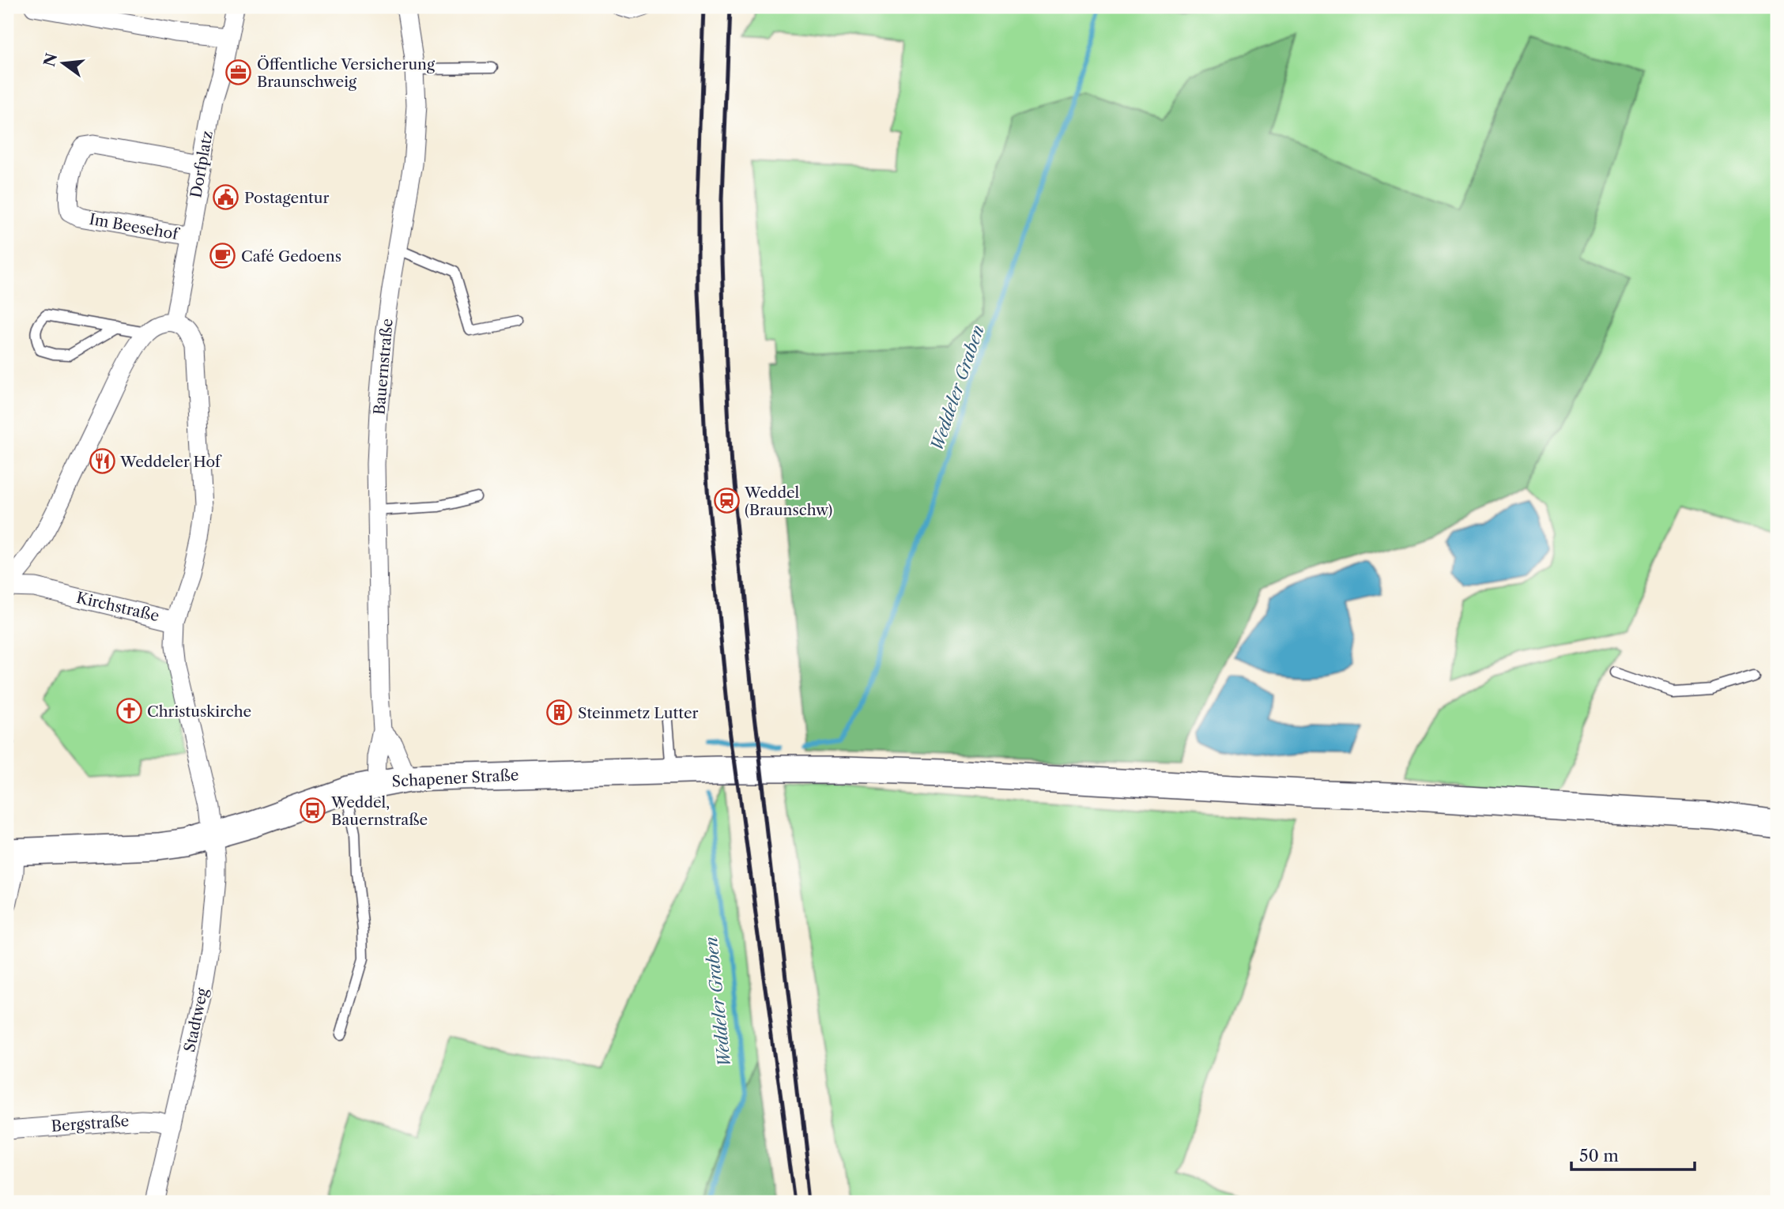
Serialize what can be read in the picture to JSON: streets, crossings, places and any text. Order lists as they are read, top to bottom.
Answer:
{
  "streets": {
    "street": [
      "Dorfplatz",
      "Im Beesehof",
      "Bauernstraße",
      "Kirchstraße",
      "Schapener Straße",
      "Stadtweg",
      "Bergstraße"
    ]
  },
  "crossings": [
    ["Dorfplatz", "Im Beesehof"],
    ["Bauernstraße", "Schapener Straße"],
    ["Kirchstraße", "Schapener Straße"],
    ["Kirchstraße", "Stadtweg"],
    ["Schapener Straße", "Stadtweg"],
    ["Stadtweg", "Bergstraße"]
  ],
  "water": ["Weddeler Graben"],
  "places": {
    "office": ["Öffentliche Versicherung Braunschweig"],
    "public building": ["Postagentur"],
    "cafe": ["Café Gedoens"],
    "restaurant": ["Weddeler Hof"],
    "station": ["Weddel (Braunschw)"],
    "church": ["Christuskirche"],
    "building": ["Steinmetz Lutter"],
    "bus stop": ["Weddel, Bauernstraße"]
  },
  "scale_bar": "50 m",
  "north": "left"
}
